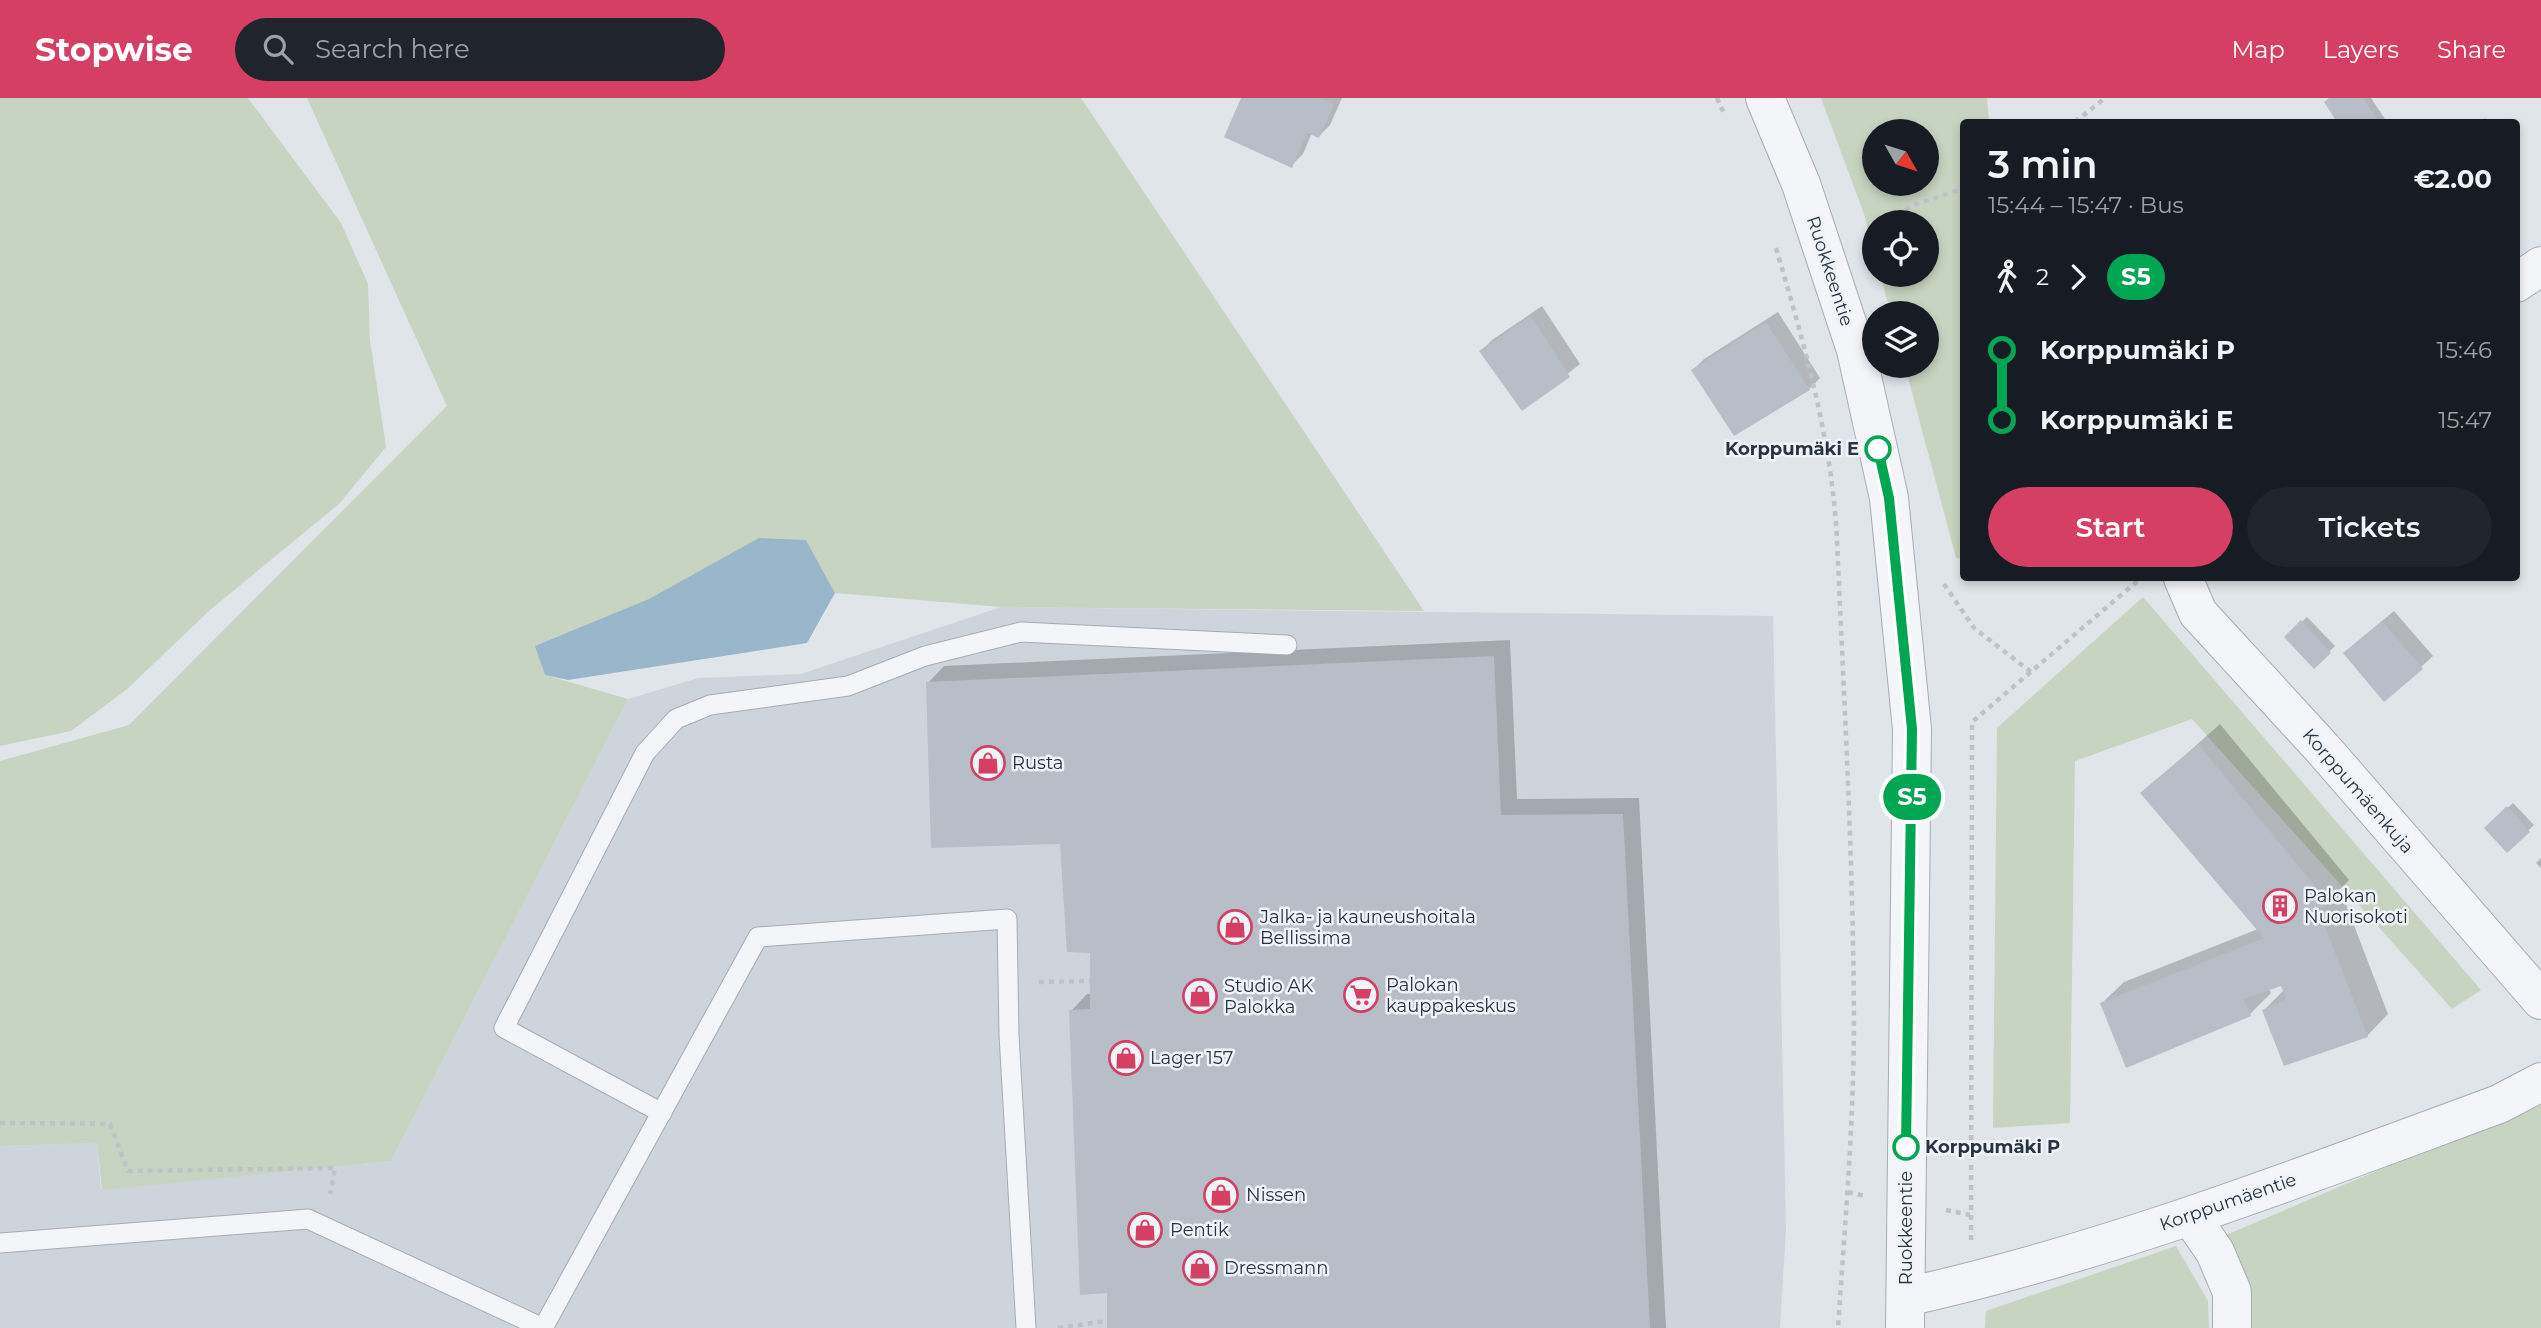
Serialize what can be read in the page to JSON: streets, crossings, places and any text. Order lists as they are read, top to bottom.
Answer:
{
  "streets": {
    "street": ["Ruokkeentie", "Korppumäenkuja", "Korppumäentie"]
  },
  "crossings": [
    ["Ruokkeentie", "Korppumäentie"]
  ],
  "places": {
    "other": ["Korppumäki E", "Korppumäki P"],
    "shop": [
      "Rusta",
      "Jalka- ja kauneushoitala Bellissima",
      "Studio AK Palokka",
      "Lager 157",
      "Nissen",
      "Pentik",
      "Dressmann"
    ],
    "building": ["Palokan Nuorisokoti"],
    "supermarket": ["Palokan kauppakeskus"]
  },
  "lines": ["bus line S5"],
  "north": "bottom right",
  "page": {
    "header": "Stopwise",
    "search": "Search here",
    "nav": ["Map", "Layers", "Share"],
    "on_map": "S5",
    "heading": ["3 min", "15:44 – 15:47 · Bus", "€2.00"],
    "legs": ["2", "S5"],
    "list": [
      {
        "name": "Korppumäki P",
        "value": "15:46"
      },
      {
        "name": "Korppumäki E",
        "value": "15:47"
      }
    ],
    "buttons": ["Start", "Tickets"]
  }
}
